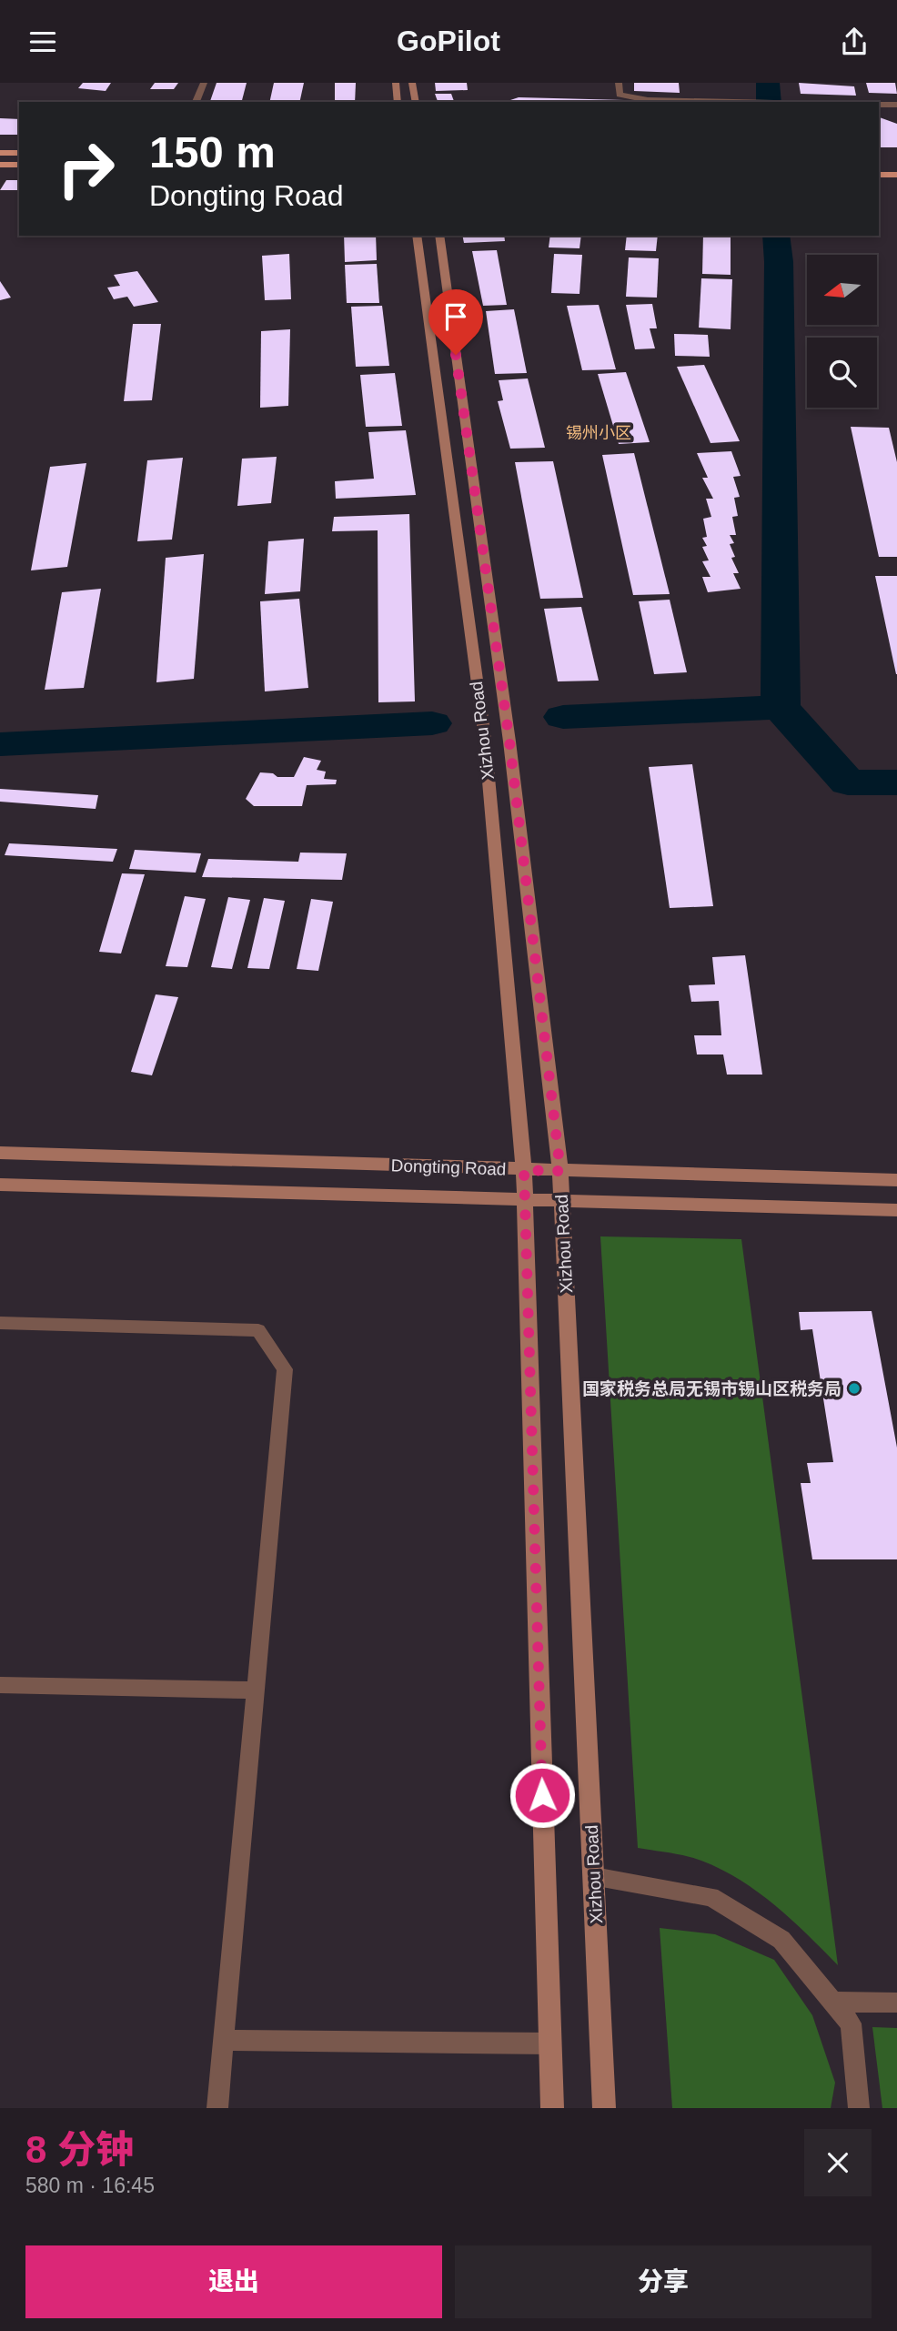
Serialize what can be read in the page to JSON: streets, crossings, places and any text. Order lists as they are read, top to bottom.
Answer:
{
  "streets": {
    "street": ["Xizhou Road", "Dongting Road"]
  },
  "crossings": [
    ["Xizhou Road", "Dongting Road"]
  ],
  "districts": ["锡州小区"],
  "places": ["国家税务总局无锡市锡山区税务局"],
  "north": "left",
  "page": {
    "header": "GoPilot",
    "turn": ["150 m", "Dongting Road"],
    "heading": ["8 分钟", "580 m · 16:45"],
    "buttons": ["退出", "分享"]
  }
}
